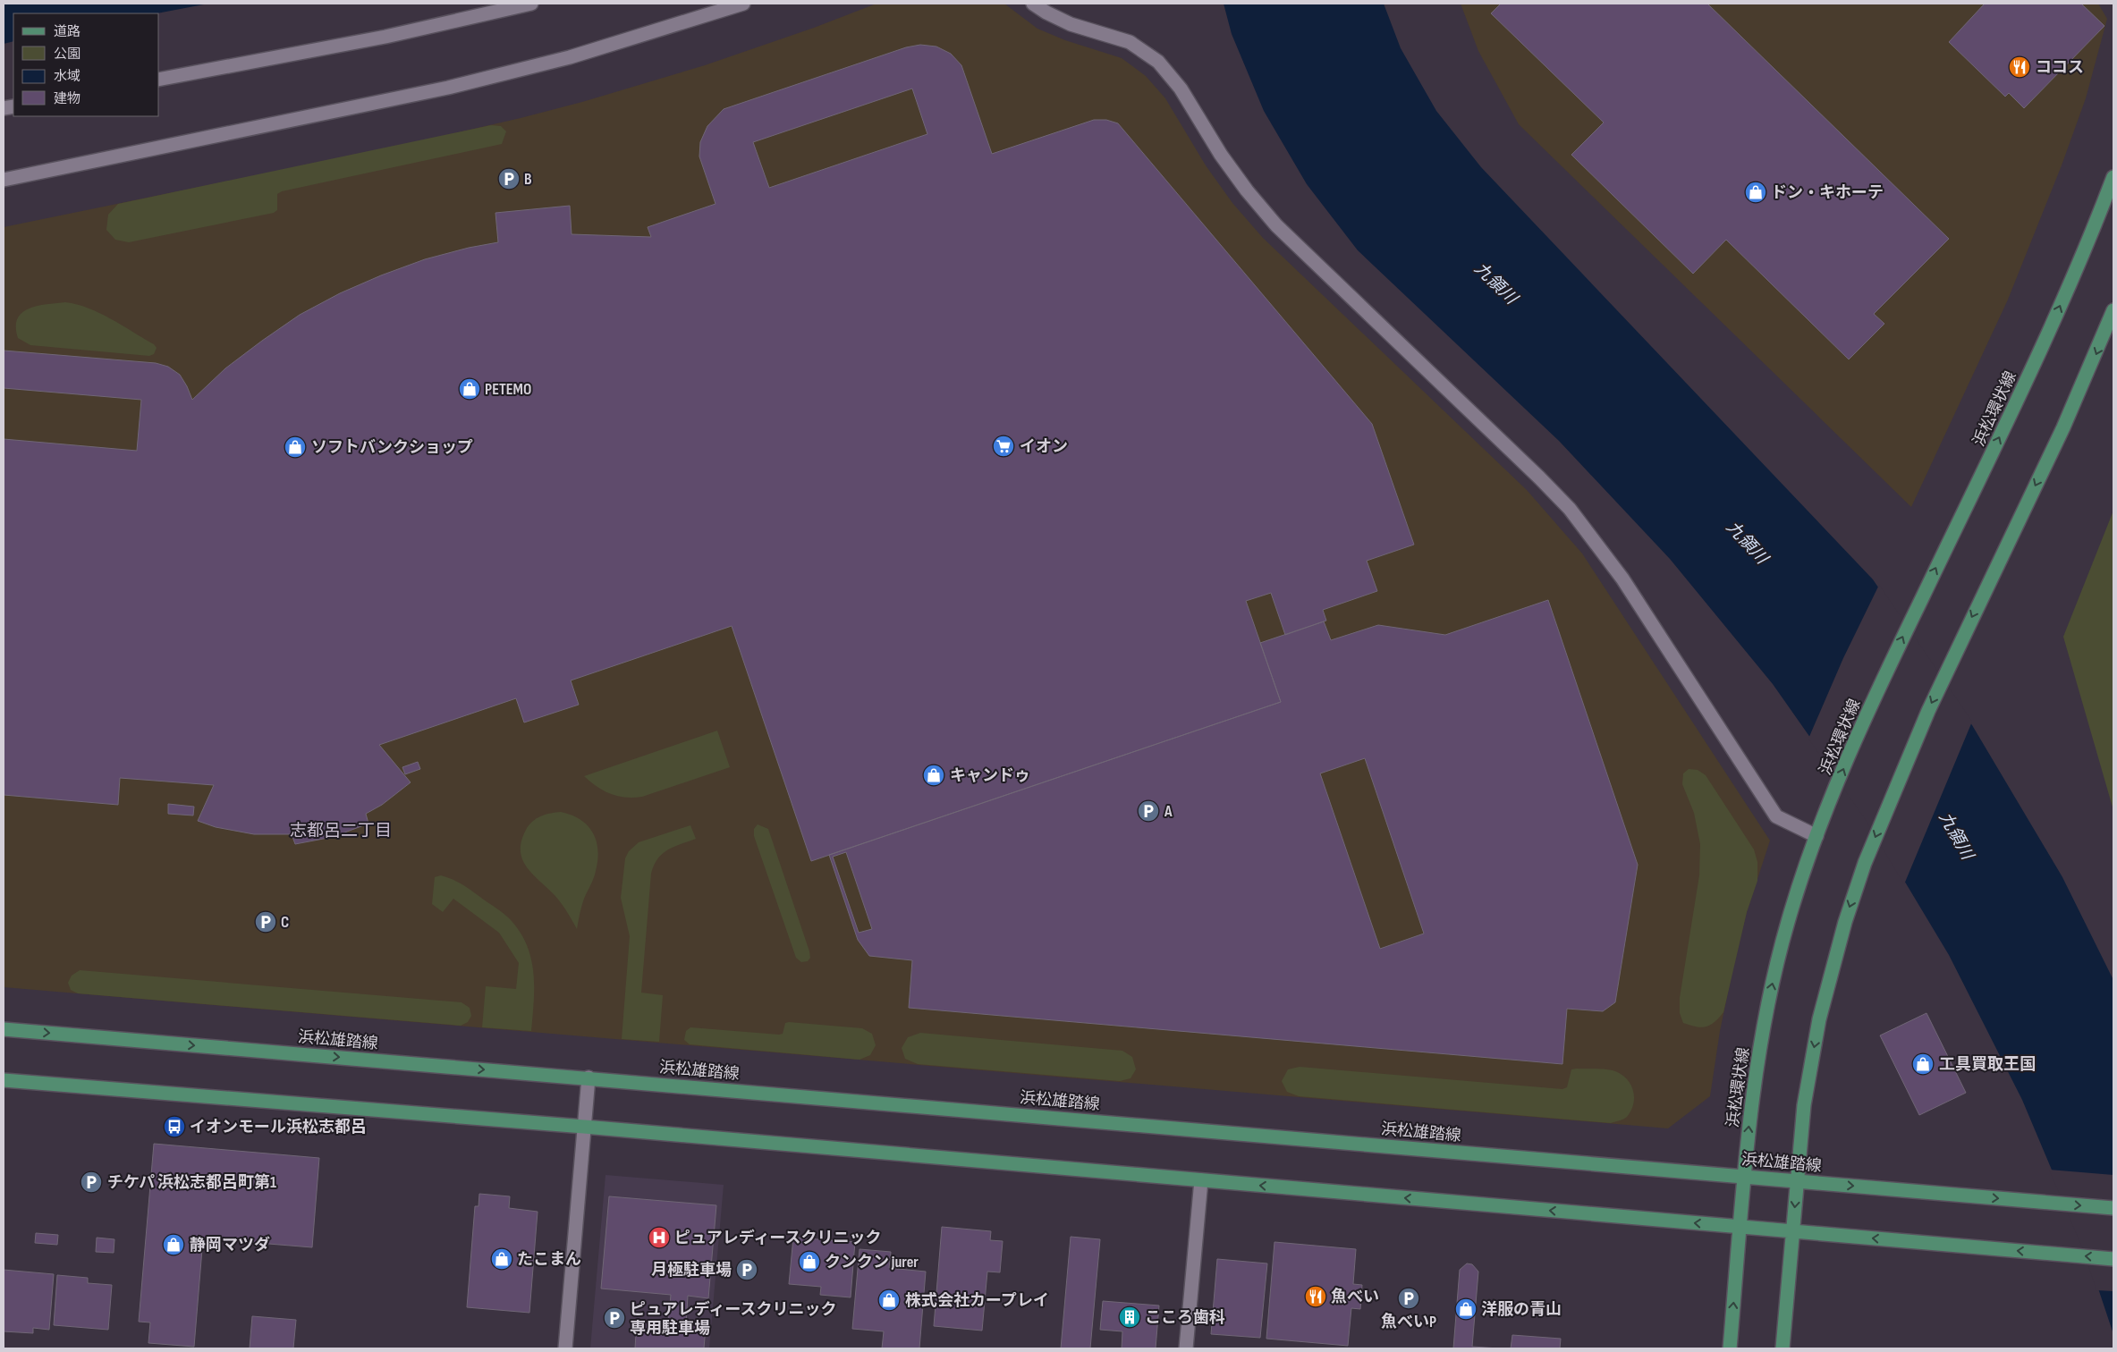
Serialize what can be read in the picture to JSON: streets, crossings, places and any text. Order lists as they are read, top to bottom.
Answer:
{
  "streets": {
    "main road": ["浜松環状線", "浜松雄踏線"]
  },
  "crossings": [
    ["浜松環状線", "浜松雄踏線"]
  ],
  "districts": ["志都呂二丁目"],
  "water": ["九領川"],
  "places": {
    "restaurant": ["ココス", "魚べい"],
    "parking": [
      "B",
      "A",
      "C",
      "チケパ 浜松志都呂町第1",
      "月極駐車場",
      "魚べいP",
      "ピュアレディースクリニック 専用駐車場"
    ],
    "shop": [
      "ドン・キホーテ",
      "PETEMO",
      "ソフトバンクショップ",
      "キャンドゥ",
      "工具買取王国",
      "静岡マツダ",
      "たこまん",
      "クンクン jurer",
      "株式会社カープレイ",
      "洋服の青山"
    ],
    "supermarket": ["イオン"],
    "bus stop": ["イオンモール浜松志都呂"],
    "hospital": ["ピュアレディースクリニック"],
    "building": ["こころ歯科"]
  },
  "legend": [
    "道路",
    "公園",
    "水域",
    "建物"
  ]
}
